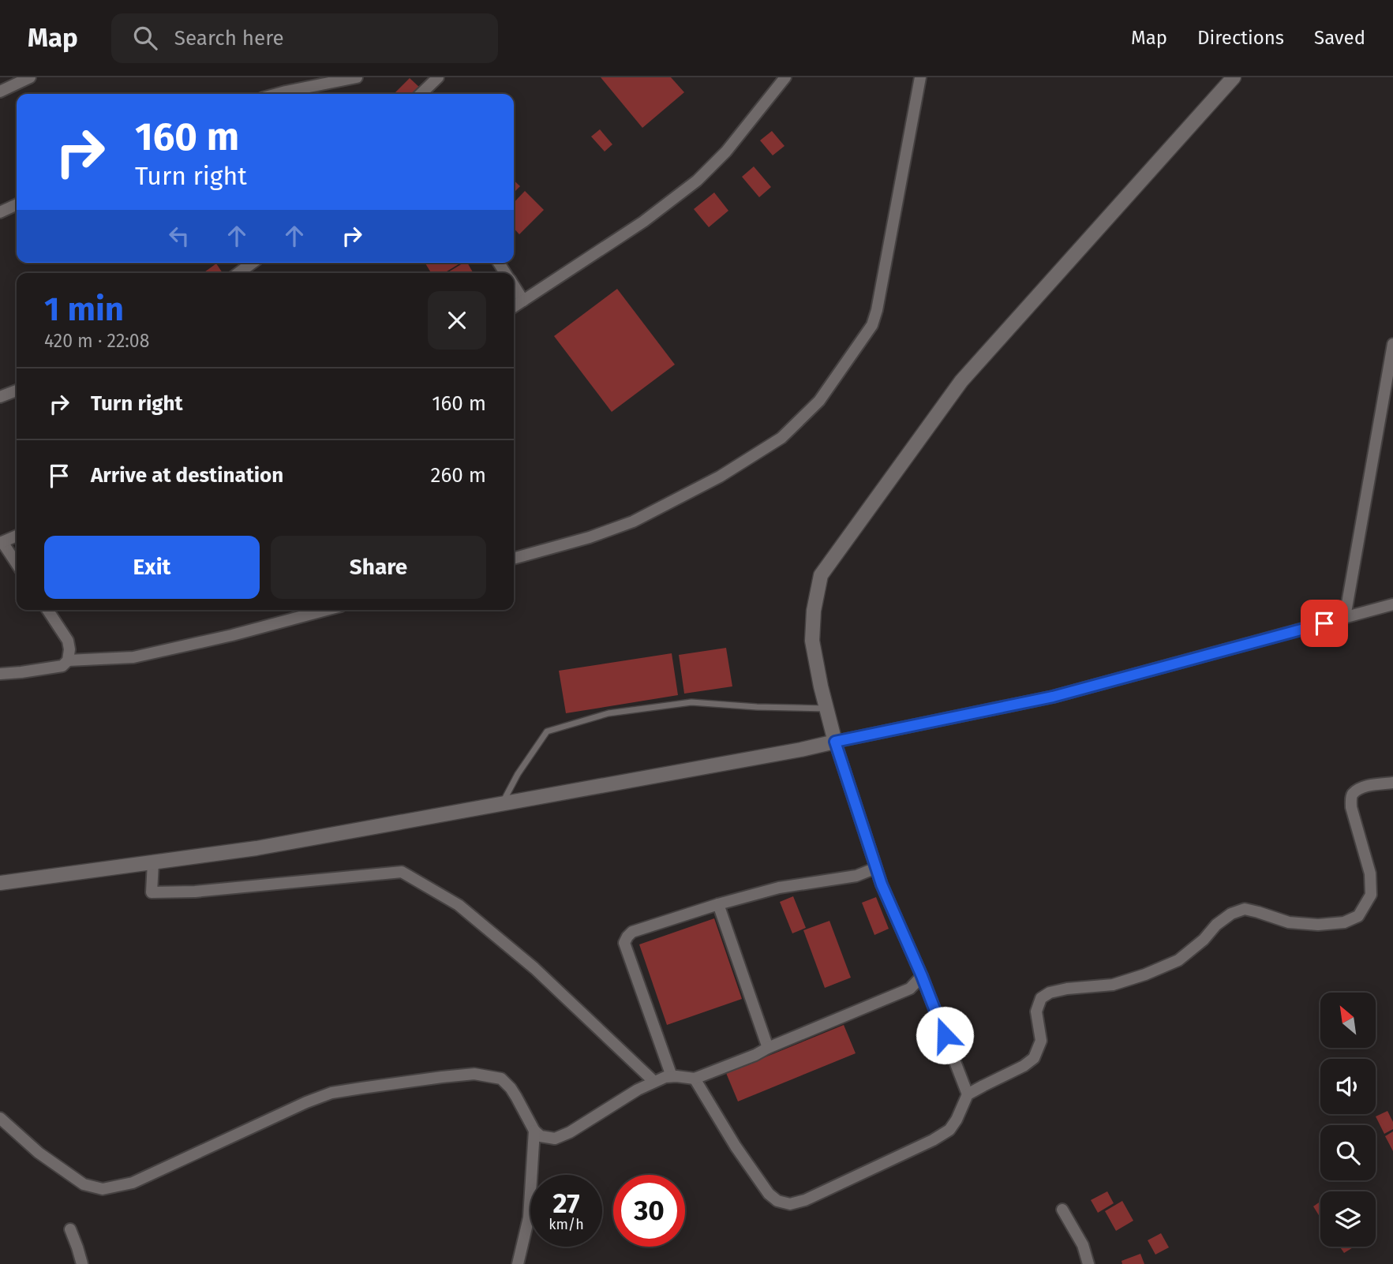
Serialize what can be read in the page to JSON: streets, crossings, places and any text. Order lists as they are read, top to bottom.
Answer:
{
  "north": "top left",
  "page": {
    "header": "Map",
    "search": "Search here",
    "nav": ["Map", "Directions", "Saved"],
    "turn": ["160 m", "Turn right"],
    "heading": ["1 min", "420 m · 22:08"],
    "list": [
      {
        "name": "Turn right",
        "value": "160 m"
      },
      {
        "name": "Arrive at destination",
        "value": "260 m"
      }
    ],
    "buttons": ["Exit", "Share"],
    "speed": "27 km/h",
    "limit": "30"
  }
}
